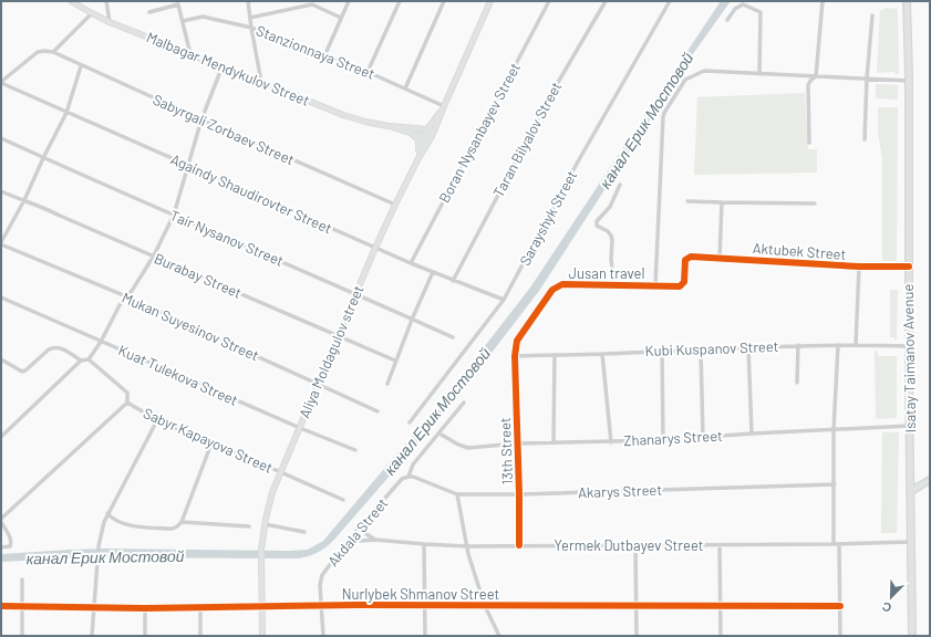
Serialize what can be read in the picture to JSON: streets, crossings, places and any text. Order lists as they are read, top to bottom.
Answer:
{
  "streets": {
    "main road": ["Malbagar Mendykulov Street", "Aliya Moldagulov street", "Isatay Taimanov Avenue"],
    "street": [
      "Stanzionnaya Street",
      "Sabyrgali Zorbaev Street",
      "Boran Nysanbayev Street",
      "Taran Bilyalov Street",
      "Againdy Shaudirovter Street",
      "Sarayshyk Street",
      "Tair Nysanov Street",
      "Aktubek Street",
      "Jusan travel",
      "Burabay Street",
      "Mukan Suyesinov Street",
      "Kubi Kuspanov Street",
      "Kuat Tulekova Street",
      "Zhanarys Street",
      "Sabyr Kapayova Street",
      "13th Street",
      "Akarys Street",
      "Akdala Street",
      "Yermek Dutbayev Street",
      "Nurlybek Shmanov Street"
    ]
  },
  "crossings": [
    ["Stanzionnaya Street", "Aliya Moldagulov street"],
    ["Malbagar Mendykulov Street", "Aliya Moldagulov street"],
    ["Sabyrgali Zorbaev Street", "Aliya Moldagulov street"],
    ["Boran Nysanbayev Street", "Againdy Shaudirovter Street"],
    ["Taran Bilyalov Street", "Againdy Shaudirovter Street"],
    ["Againdy Shaudirovter Street", "Sarayshyk Street"],
    ["Againdy Shaudirovter Street", "Aliya Moldagulov street"],
    ["Tair Nysanov Street", "Aliya Moldagulov street"],
    ["Aktubek Street", "Jusan travel"],
    ["Aktubek Street", "Isatay Taimanov Avenue"],
    ["Jusan travel", "Kubi Kuspanov Street"],
    ["Jusan travel", "13th Street"],
    ["Burabay Street", "Aliya Moldagulov street"],
    ["Mukan Suyesinov Street", "Aliya Moldagulov street"],
    ["Kubi Kuspanov Street", "Isatay Taimanov Avenue"],
    ["Kubi Kuspanov Street", "13th Street"],
    ["Aliya Moldagulov street", "Kuat Tulekova Street"],
    ["Aliya Moldagulov street", "Sabyr Kapayova Street"],
    ["Aliya Moldagulov street", "Nurlybek Shmanov Street"],
    ["Isatay Taimanov Avenue", "Zhanarys Street"],
    ["Isatay Taimanov Avenue", "Yermek Dutbayev Street"],
    ["Zhanarys Street", "13th Street"],
    ["Zhanarys Street", "Akdala Street"],
    ["13th Street", "Akarys Street"],
    ["13th Street", "Yermek Dutbayev Street"],
    ["Akarys Street", "Akdala Street"],
    ["Akdala Street", "Yermek Dutbayev Street"],
    ["Akdala Street", "Nurlybek Shmanov Street"]
  ],
  "water": ["канал Ерик Мостовой"],
  "north": "bottom left"
}
